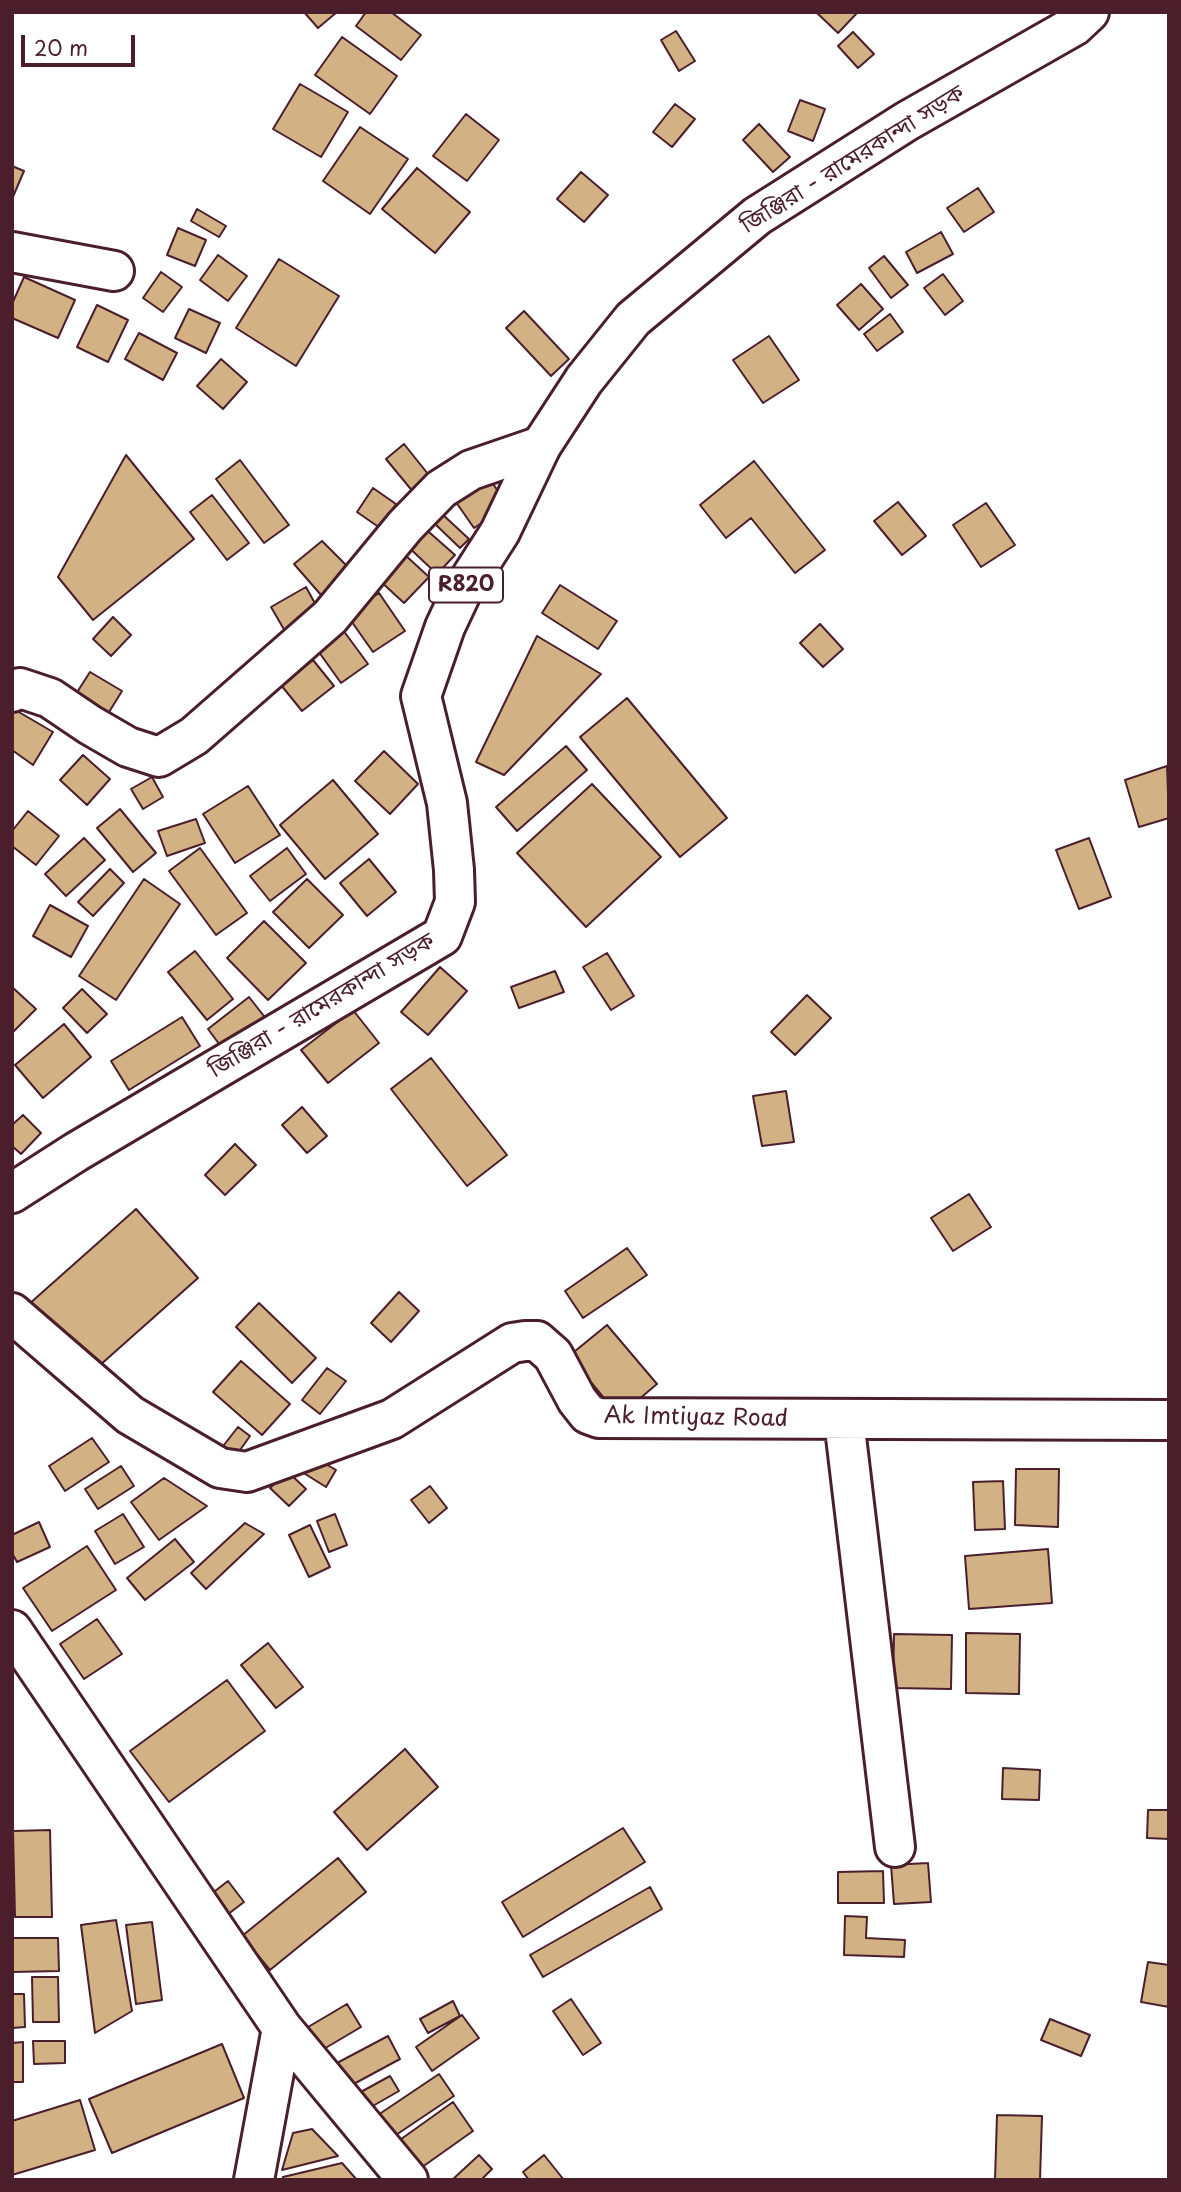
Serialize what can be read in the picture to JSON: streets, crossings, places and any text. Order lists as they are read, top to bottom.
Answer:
{
  "streets": {
    "street": ["জিঞ্জিরা - রামেরকান্দা সড়ক", "R820", "Ak Imtiyaz Road"]
  },
  "scale_bar": "20 m"
}
